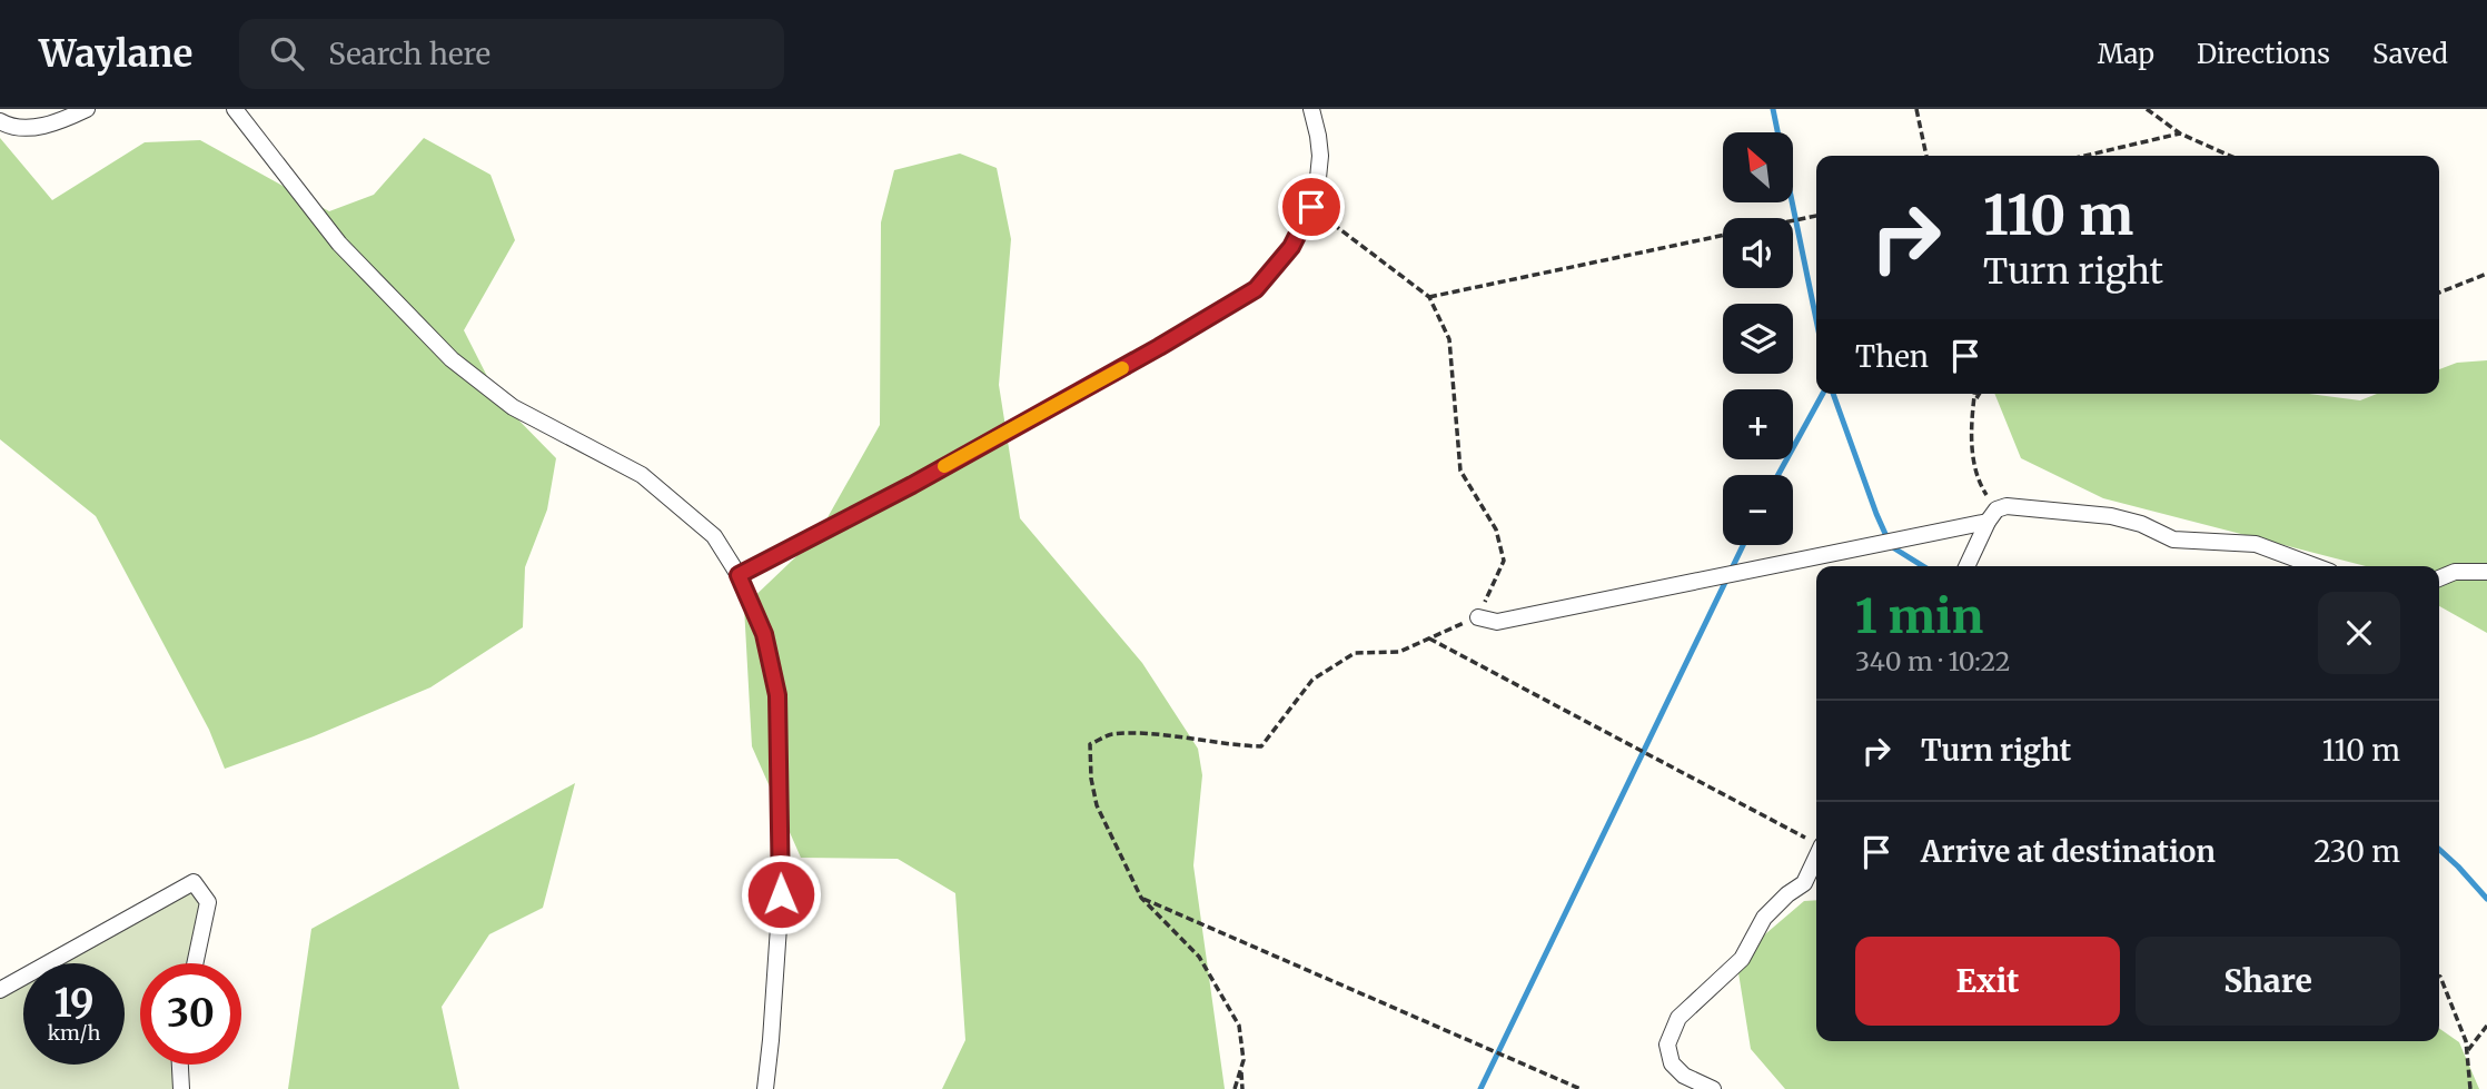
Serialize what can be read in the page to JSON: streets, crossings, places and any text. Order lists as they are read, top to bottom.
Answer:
{
  "north": "top left",
  "page": {
    "header": "Waylane",
    "search": "Search here",
    "nav": ["Map", "Directions", "Saved"],
    "map_buttons": ["+", "−"],
    "turn": ["110 m", "Turn right"],
    "then": "Then",
    "heading": ["1 min", "340 m · 10:22"],
    "list": [
      {
        "name": "Turn right",
        "value": "110 m"
      },
      {
        "name": "Arrive at destination",
        "value": "230 m"
      }
    ],
    "buttons": ["Exit", "Share"],
    "speed": "19 km/h",
    "limit": "30"
  }
}
